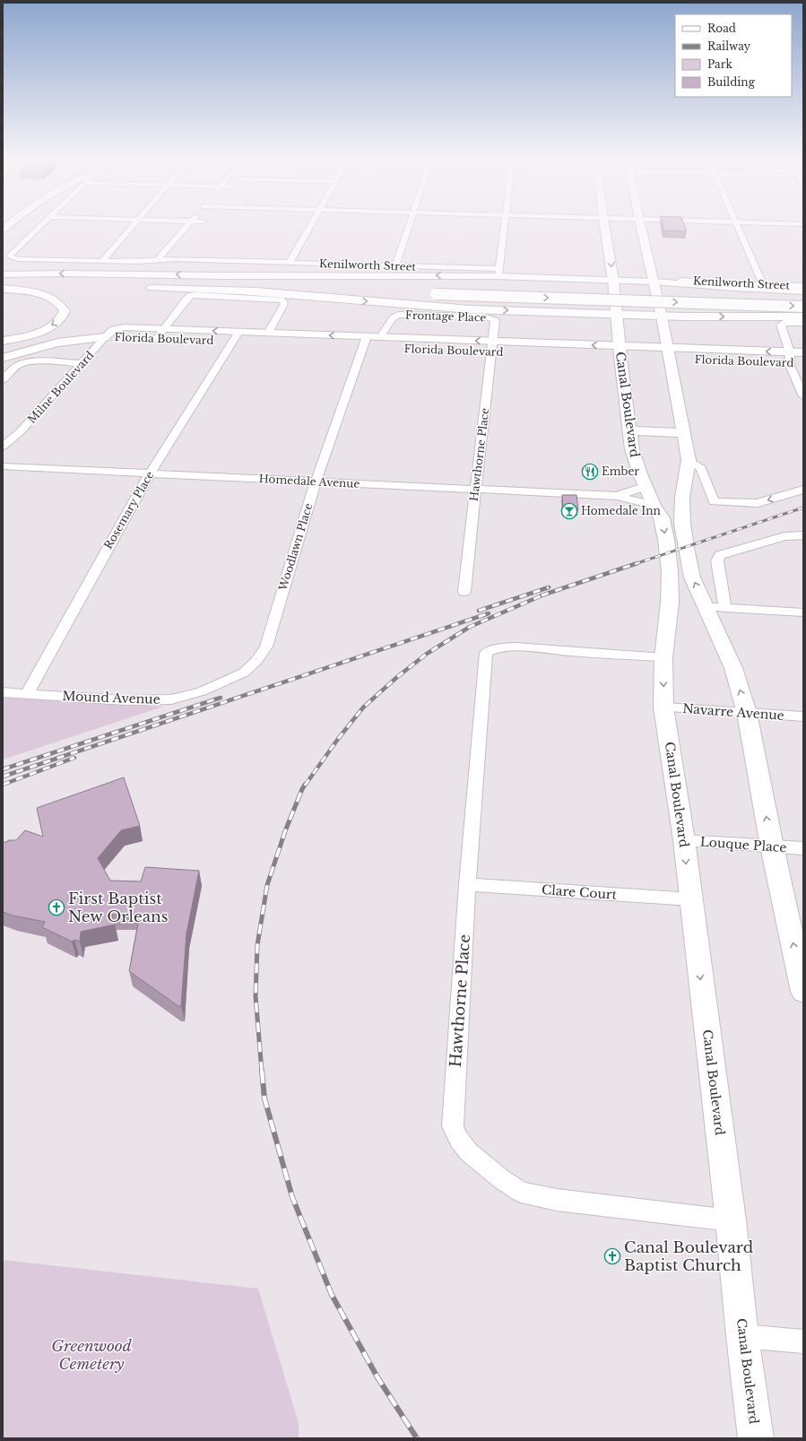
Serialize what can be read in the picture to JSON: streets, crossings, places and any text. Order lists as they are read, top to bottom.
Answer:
{
  "streets": {
    "main road": ["Canal Boulevard"],
    "street": [
      "Kenilworth Street",
      "Frontage Place",
      "Florida Boulevard",
      "Milne Boulevard",
      "Hawthorne Place",
      "Homedale Avenue",
      "Rosemary Place",
      "Woodlawn Place",
      "Mound Avenue",
      "Navarre Avenue",
      "Louque Place",
      "Clare Court"
    ]
  },
  "crossings": [
    ["Frontage Place", "Florida Boulevard"],
    ["Frontage Place", "Hawthorne Place"],
    ["Florida Boulevard", "Milne Boulevard"],
    ["Florida Boulevard", "Canal Boulevard"],
    ["Florida Boulevard", "Hawthorne Place"],
    ["Florida Boulevard", "Rosemary Place"],
    ["Florida Boulevard", "Woodlawn Place"],
    ["Canal Boulevard", "Hawthorne Place"],
    ["Canal Boulevard", "Homedale Avenue"],
    ["Canal Boulevard", "Navarre Avenue"],
    ["Canal Boulevard", "Louque Place"],
    ["Canal Boulevard", "Clare Court"],
    ["Hawthorne Place", "Homedale Avenue"],
    ["Hawthorne Place", "Clare Court"],
    ["Homedale Avenue", "Rosemary Place"],
    ["Homedale Avenue", "Woodlawn Place"],
    ["Rosemary Place", "Mound Avenue"],
    ["Woodlawn Place", "Mound Avenue"]
  ],
  "one_way": ["Florida Boulevard"],
  "parks": ["Greenwood Cemetery"],
  "places": {
    "restaurant": ["Ember"],
    "bar": ["Homedale Inn"],
    "church": ["First Baptist New Orleans", "Canal Boulevard Baptist Church"]
  },
  "legend": [
    "Road",
    "Railway",
    "Park",
    "Building"
  ]
}
